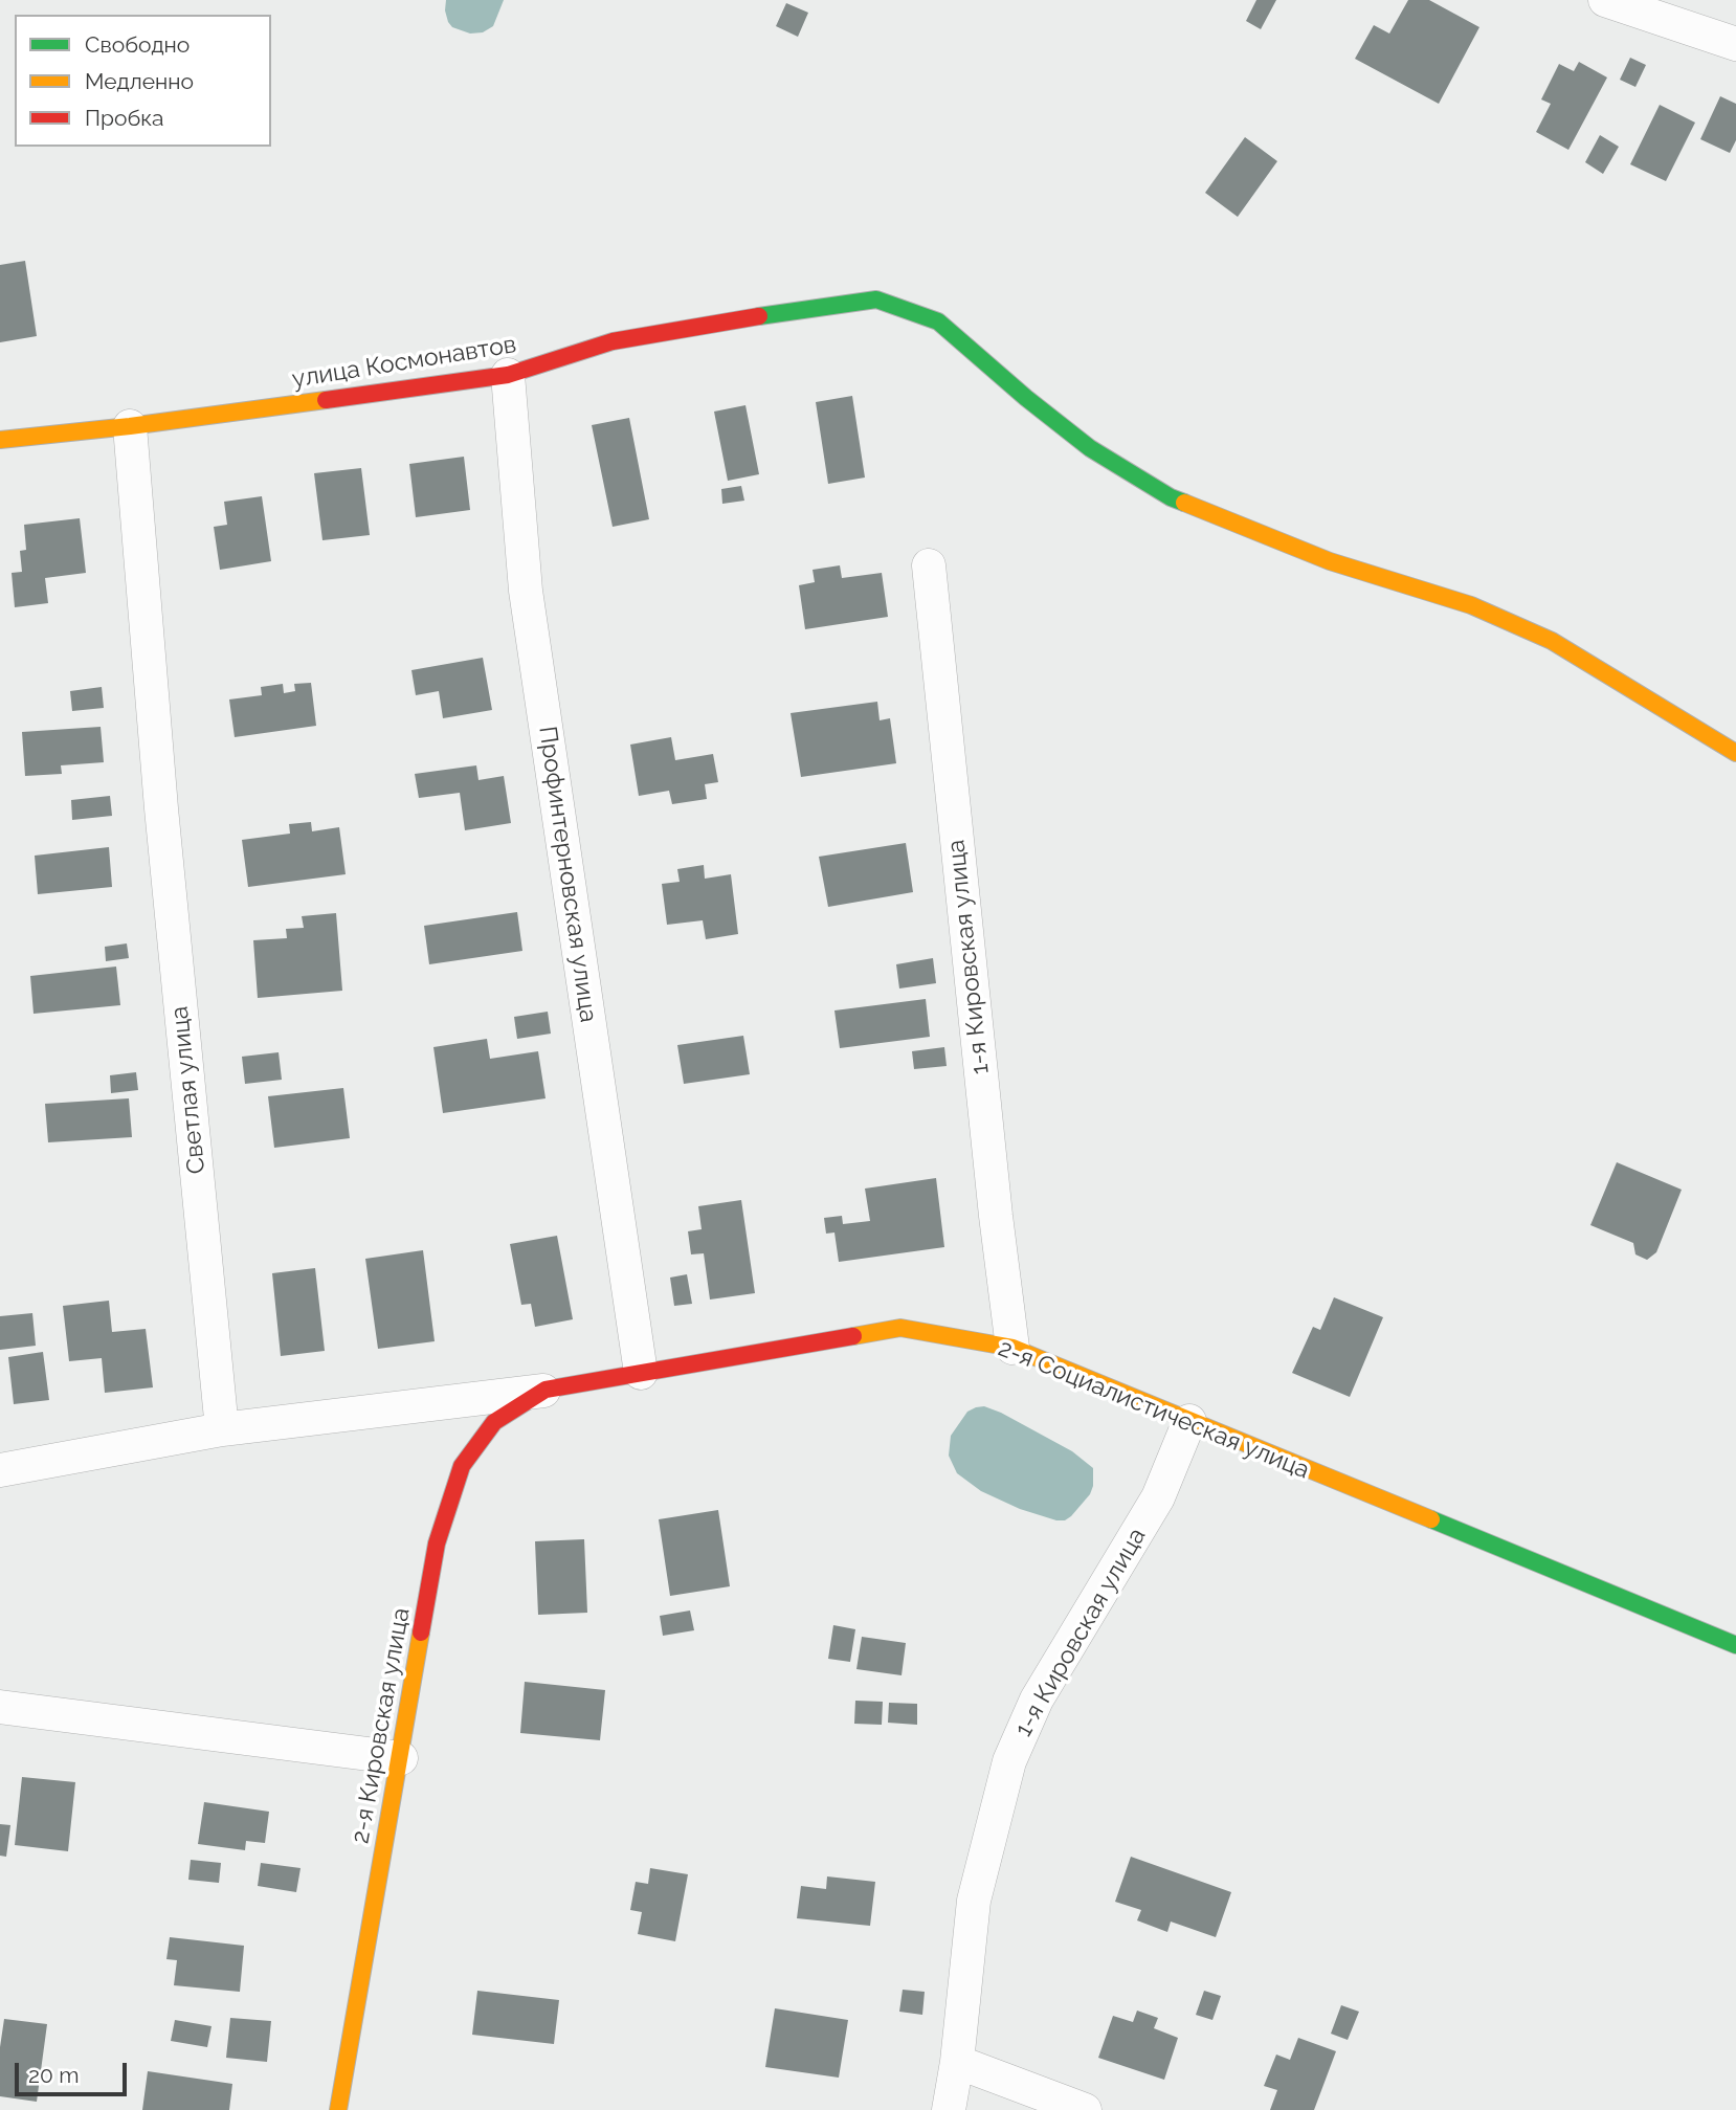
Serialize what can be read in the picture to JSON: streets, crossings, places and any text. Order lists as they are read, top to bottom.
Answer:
{
  "streets": {
    "street": [
      "улица Космонавтов",
      "Профинтерновская улица",
      "1-я Кировская улица",
      "Светлая улица",
      "2-я Социалистическая улица",
      "2-я Кировская улица"
    ]
  },
  "crossings": [
    ["улица Космонавтов", "Профинтерновская улица"],
    ["улица Космонавтов", "Светлая улица"],
    ["Профинтерновская улица", "2-я Социалистическая улица"],
    ["1-я Кировская улица", "2-я Социалистическая улица"],
    ["2-я Социалистическая улица", "2-я Кировская улица"]
  ],
  "legend": ["Свободно", "Медленно", "Пробка"],
  "scale_bar": "20 m"
}
